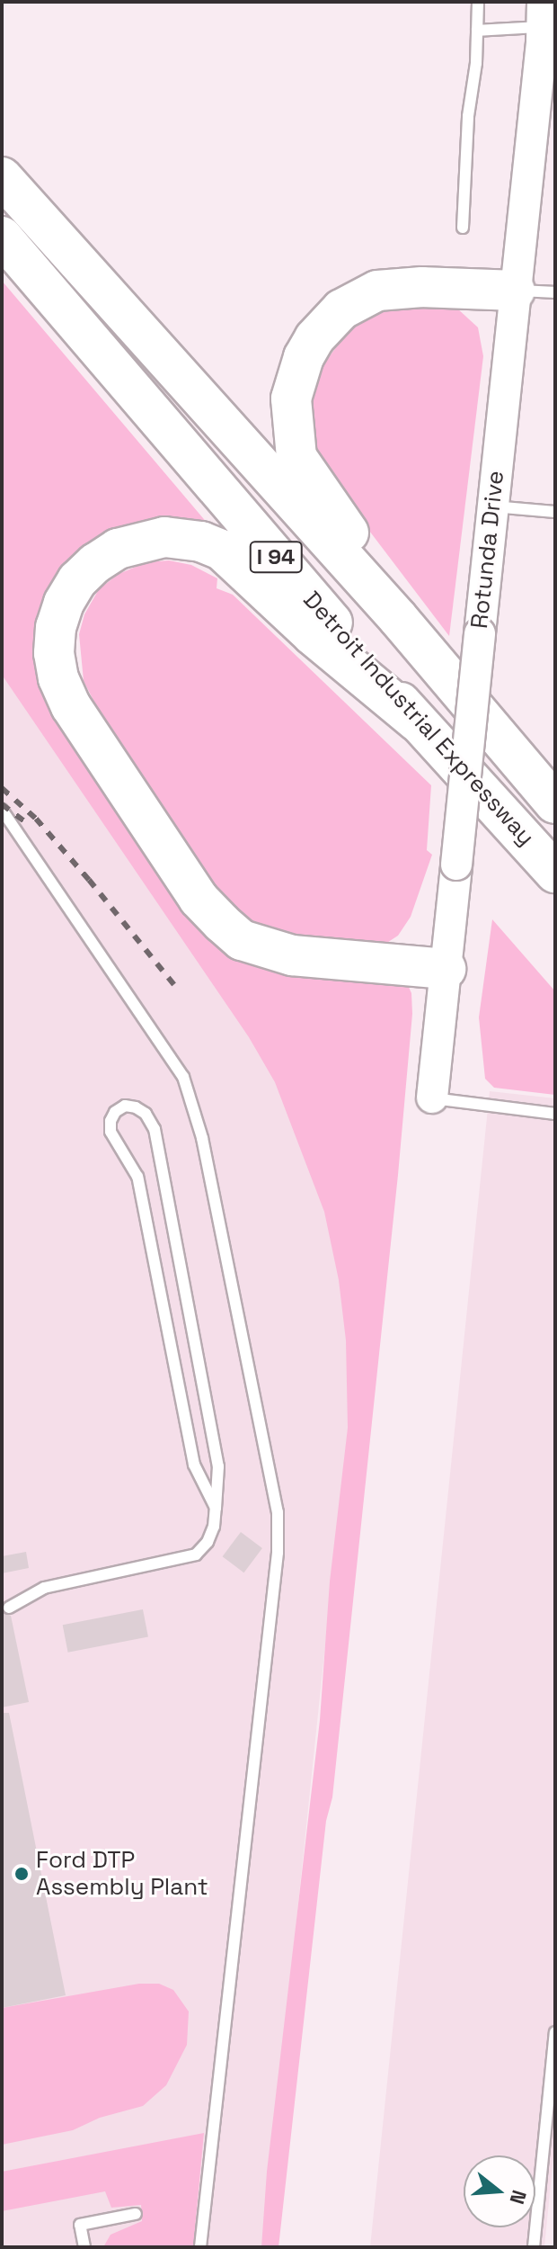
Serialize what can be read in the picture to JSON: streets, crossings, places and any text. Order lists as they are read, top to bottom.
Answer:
{
  "streets": {
    "highway": ["I 94", "Detroit Industrial Expressway"],
    "main road": ["Rotunda Drive"]
  },
  "places": ["Ford DTP Assembly Plant"],
  "north": "right"
}
